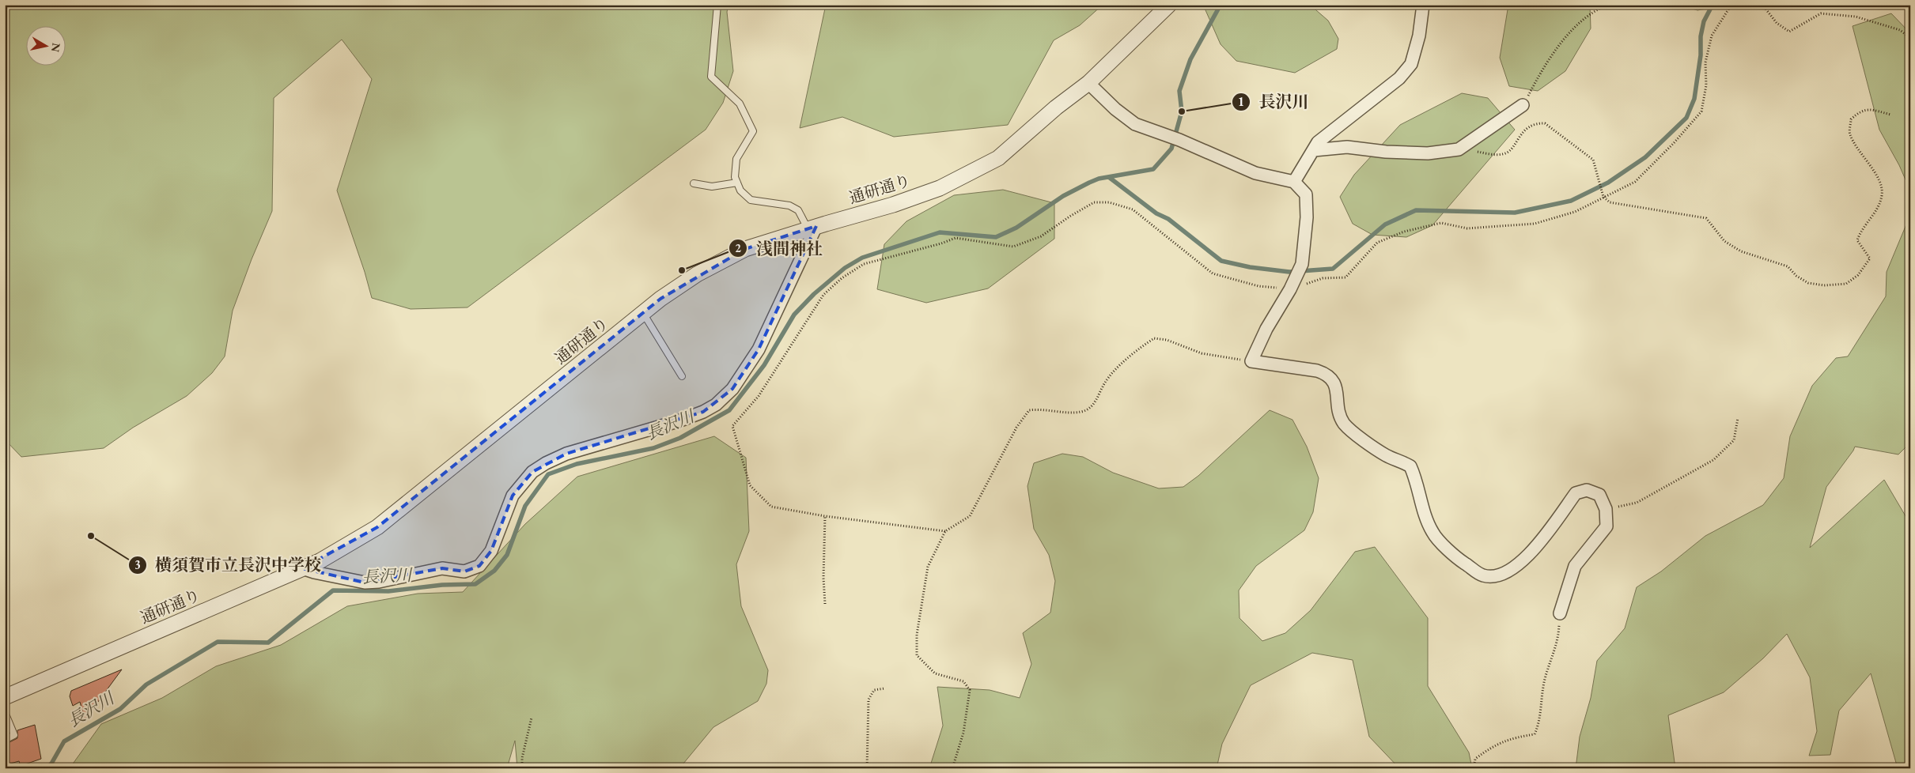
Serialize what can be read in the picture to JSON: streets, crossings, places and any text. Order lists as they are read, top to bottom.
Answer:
{
  "streets": {
    "street": ["通研通り"]
  },
  "water": ["長沢川"],
  "places": ["長沢川", "浅間神社", "横須賀市立長沢中学校"],
  "north": "right"
}
